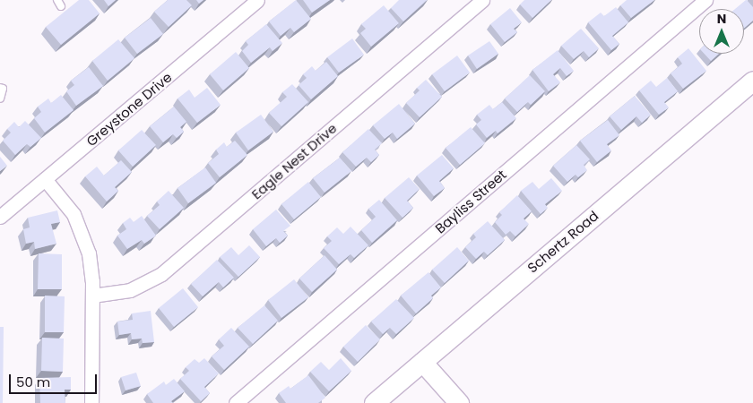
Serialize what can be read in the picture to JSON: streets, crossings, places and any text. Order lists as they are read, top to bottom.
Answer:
{
  "streets": {
    "street": [
      "Greystone Drive",
      "Eagle Nest Drive",
      "Bayliss Street",
      "Schertz Road"
    ]
  },
  "scale_bar": "50 m",
  "north": "top"
}
